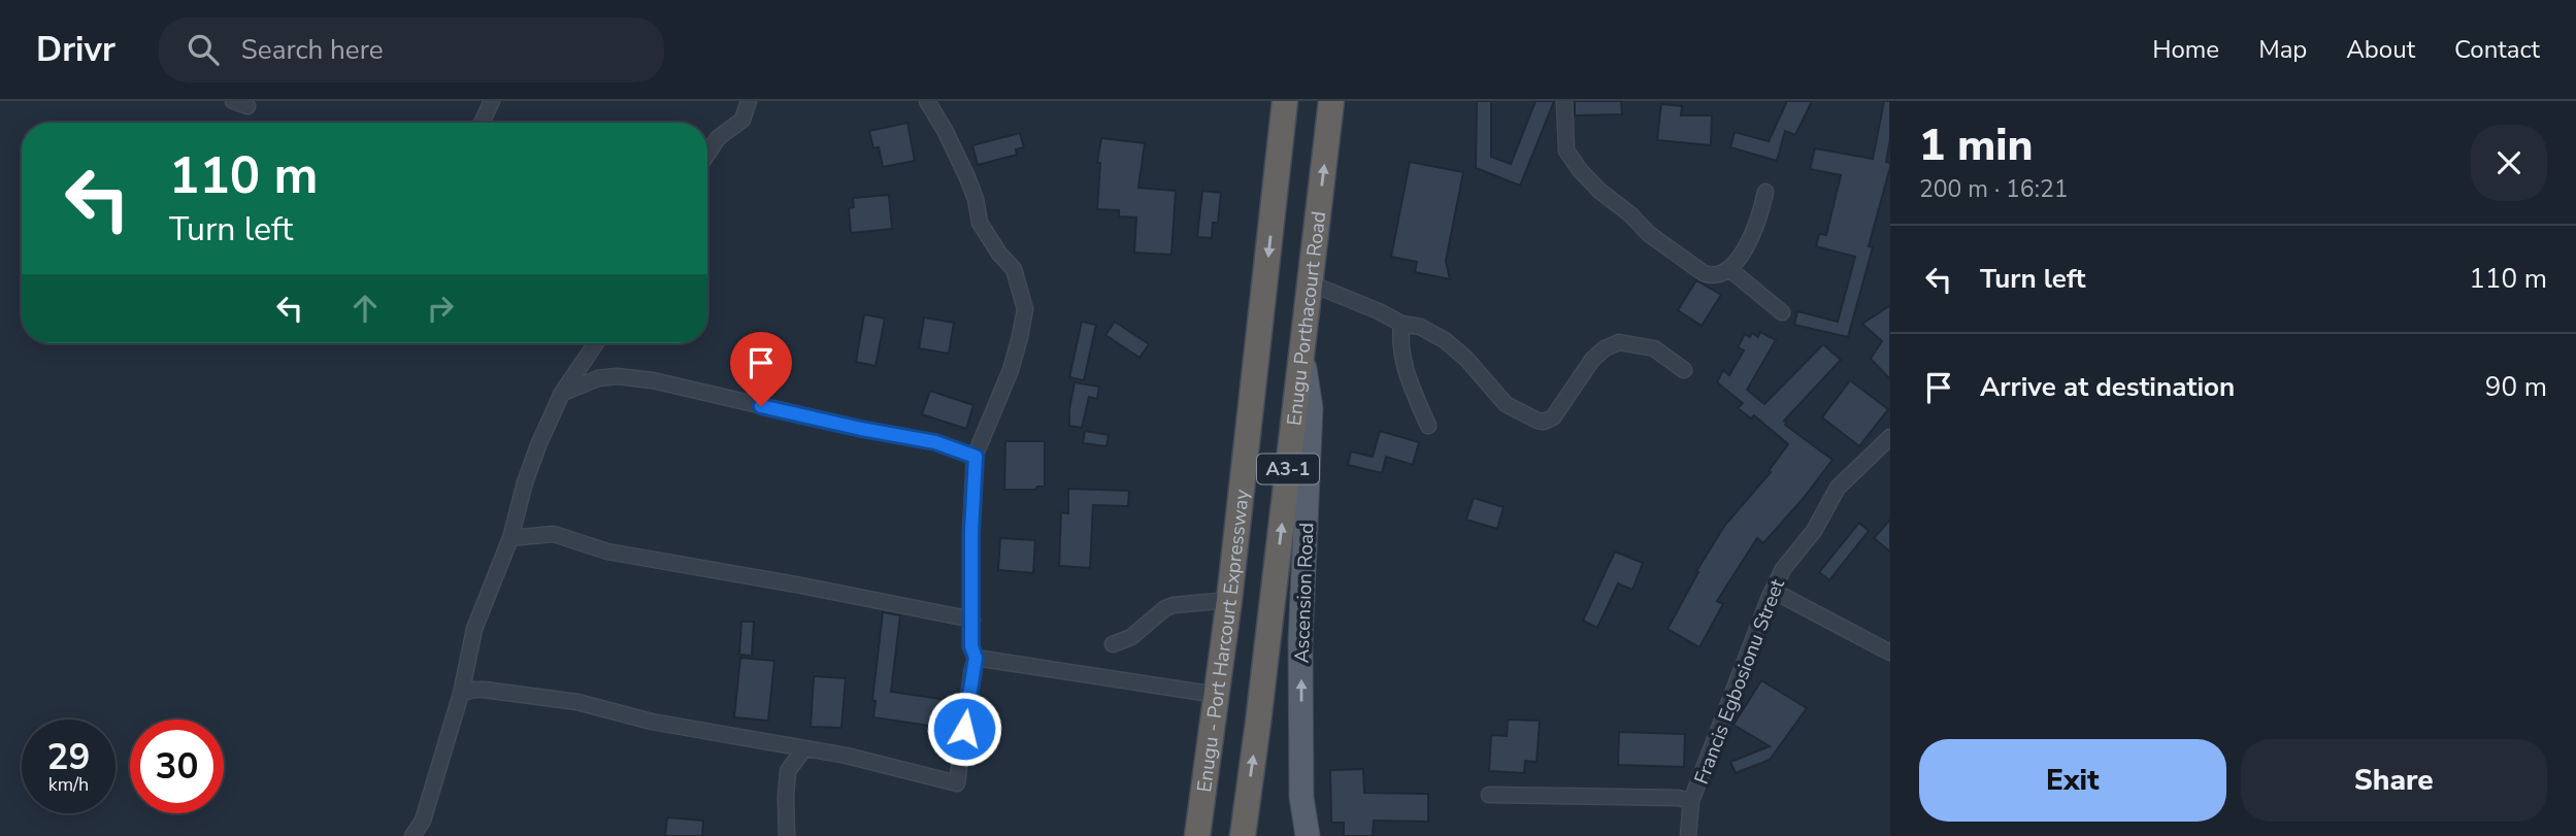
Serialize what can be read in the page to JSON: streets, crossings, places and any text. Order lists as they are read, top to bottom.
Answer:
{
  "streets": {
    "highway": ["Enugu Porthacourt Road", "A3-1", "Enugu - Port Harcourt Expressway"],
    "main road": ["Ascension Road"],
    "street": ["Francis Egbosionu Street"]
  },
  "crossings": [
    ["Enugu Porthacourt Road", "Ascension Road"]
  ],
  "one_way": ["Enugu Porthacourt Road", "Ascension Road", "Enugu - Port Harcourt Expressway"],
  "page": {
    "header": "Drivr",
    "search": "Search here",
    "nav": [
      "Home",
      "Map",
      "About",
      "Contact"
    ],
    "heading": ["1 min", "200 m · 16:21"],
    "turn": ["110 m", "Turn left"],
    "list": [
      {
        "name": "Turn left",
        "value": "110 m"
      },
      {
        "name": "Arrive at destination",
        "value": "90 m"
      }
    ],
    "speed": "29 km/h",
    "limit": "30",
    "buttons": ["Exit", "Share"]
  }
}
